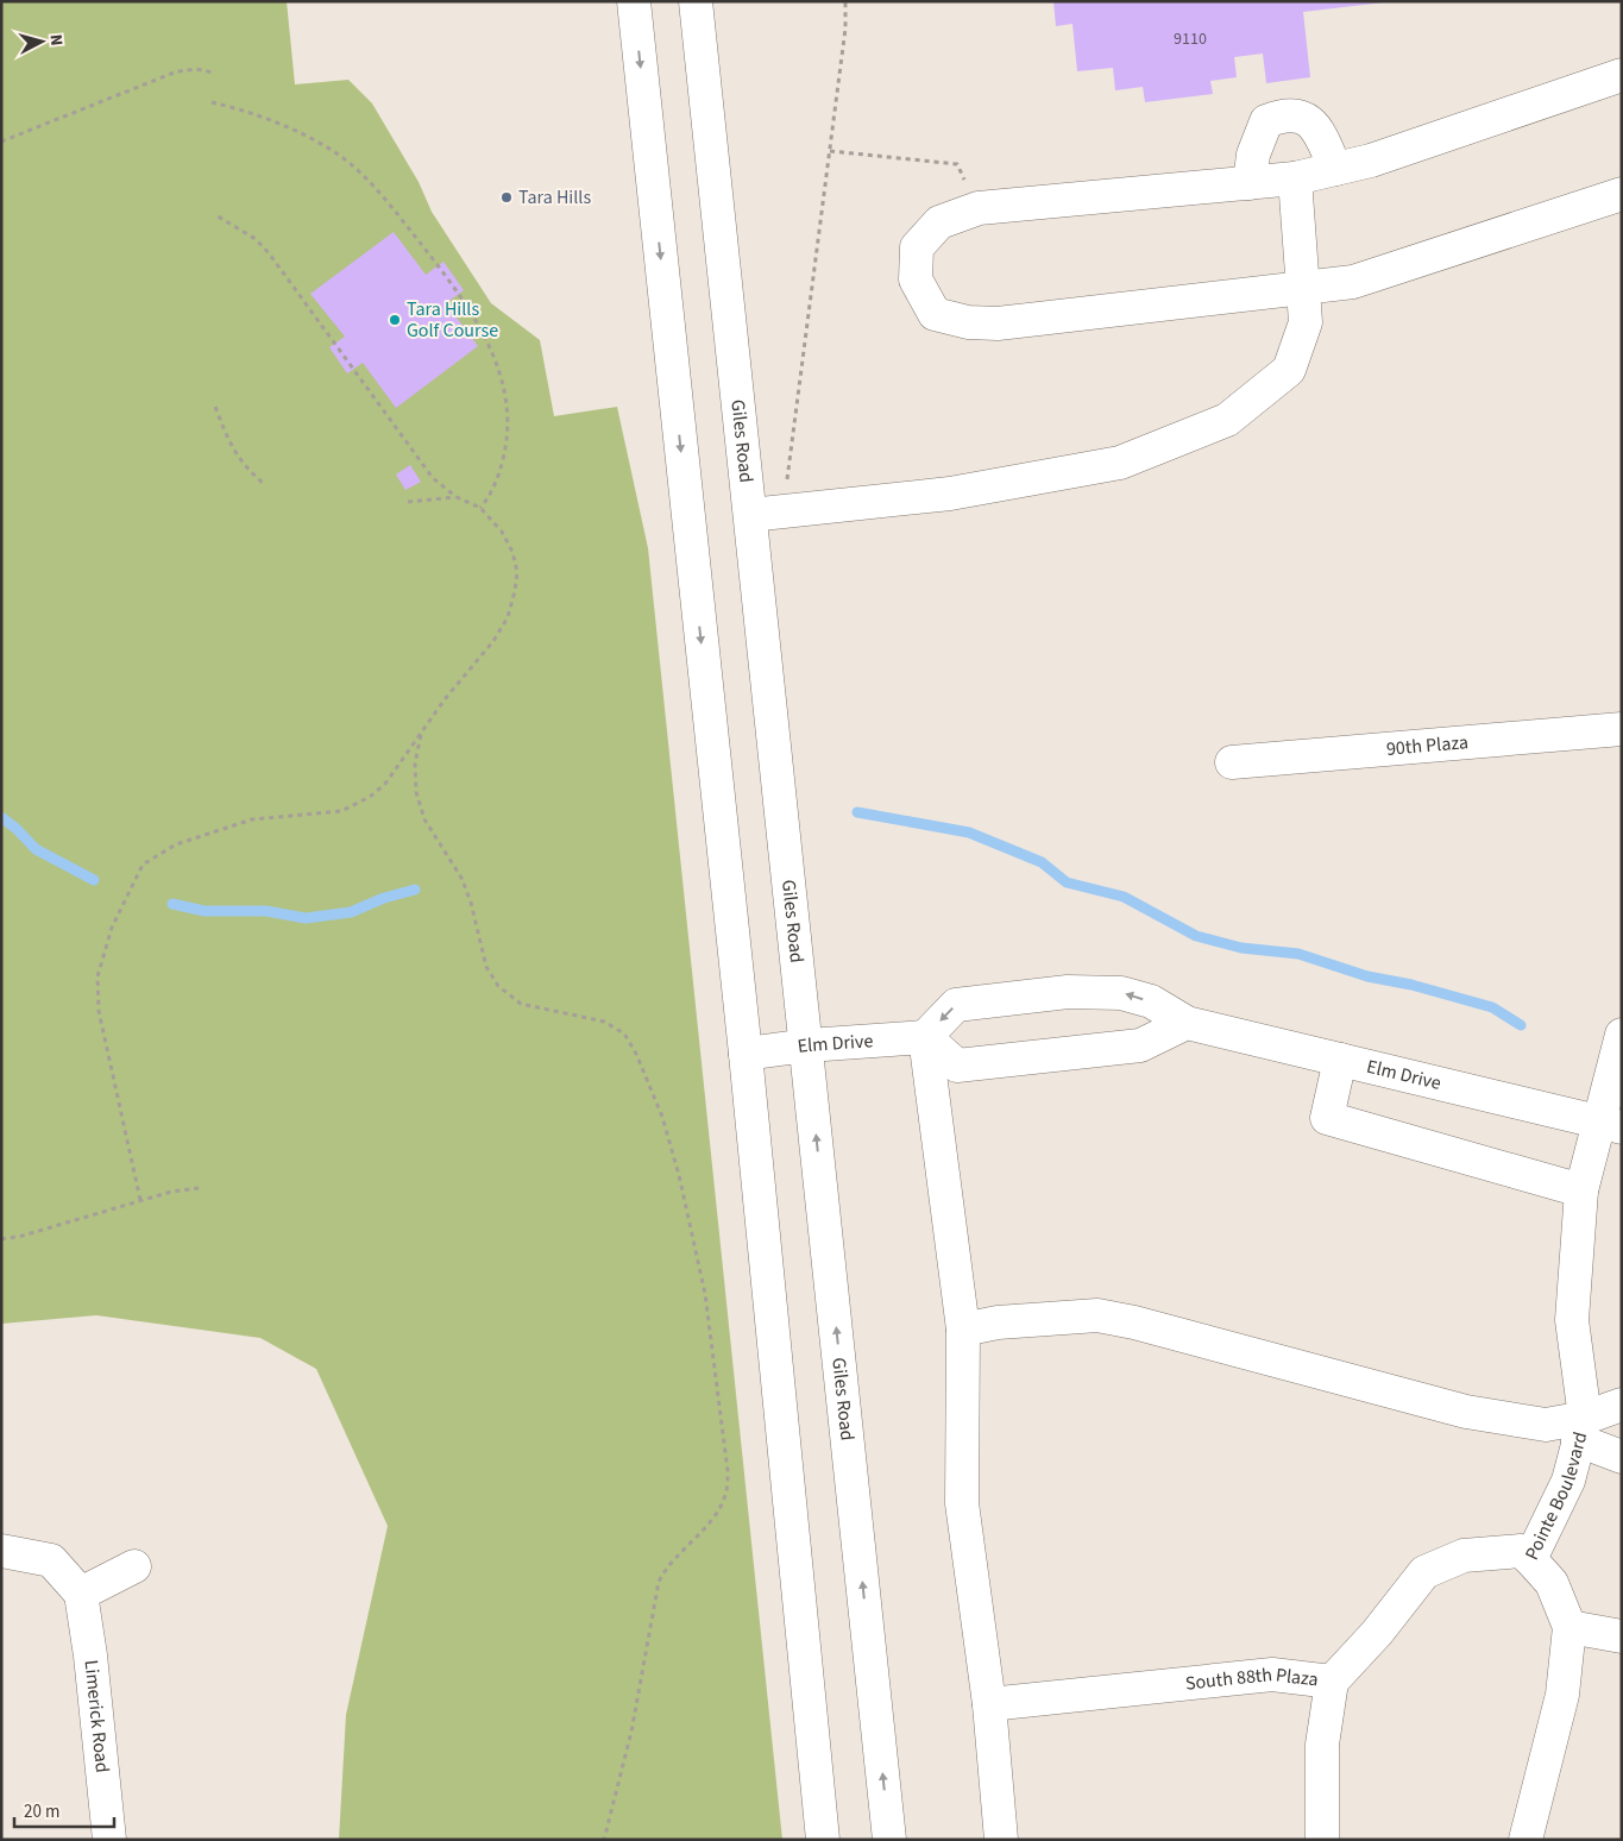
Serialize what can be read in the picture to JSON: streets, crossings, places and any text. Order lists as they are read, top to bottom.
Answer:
{
  "streets": {
    "main road": [
      "Giles Road",
      "90th Plaza",
      "Elm Drive",
      "Pointe Boulevard",
      "South 88th Plaza",
      "Limerick Road"
    ]
  },
  "crossings": [
    ["Giles Road", "Elm Drive"],
    ["Elm Drive", "Pointe Boulevard"],
    ["Pointe Boulevard", "South 88th Plaza"]
  ],
  "places": ["Tara Hills", "Tara Hills Golf Course"],
  "house_numbers": ["9110"],
  "scale_bar": "20 m",
  "north": "right"
}
